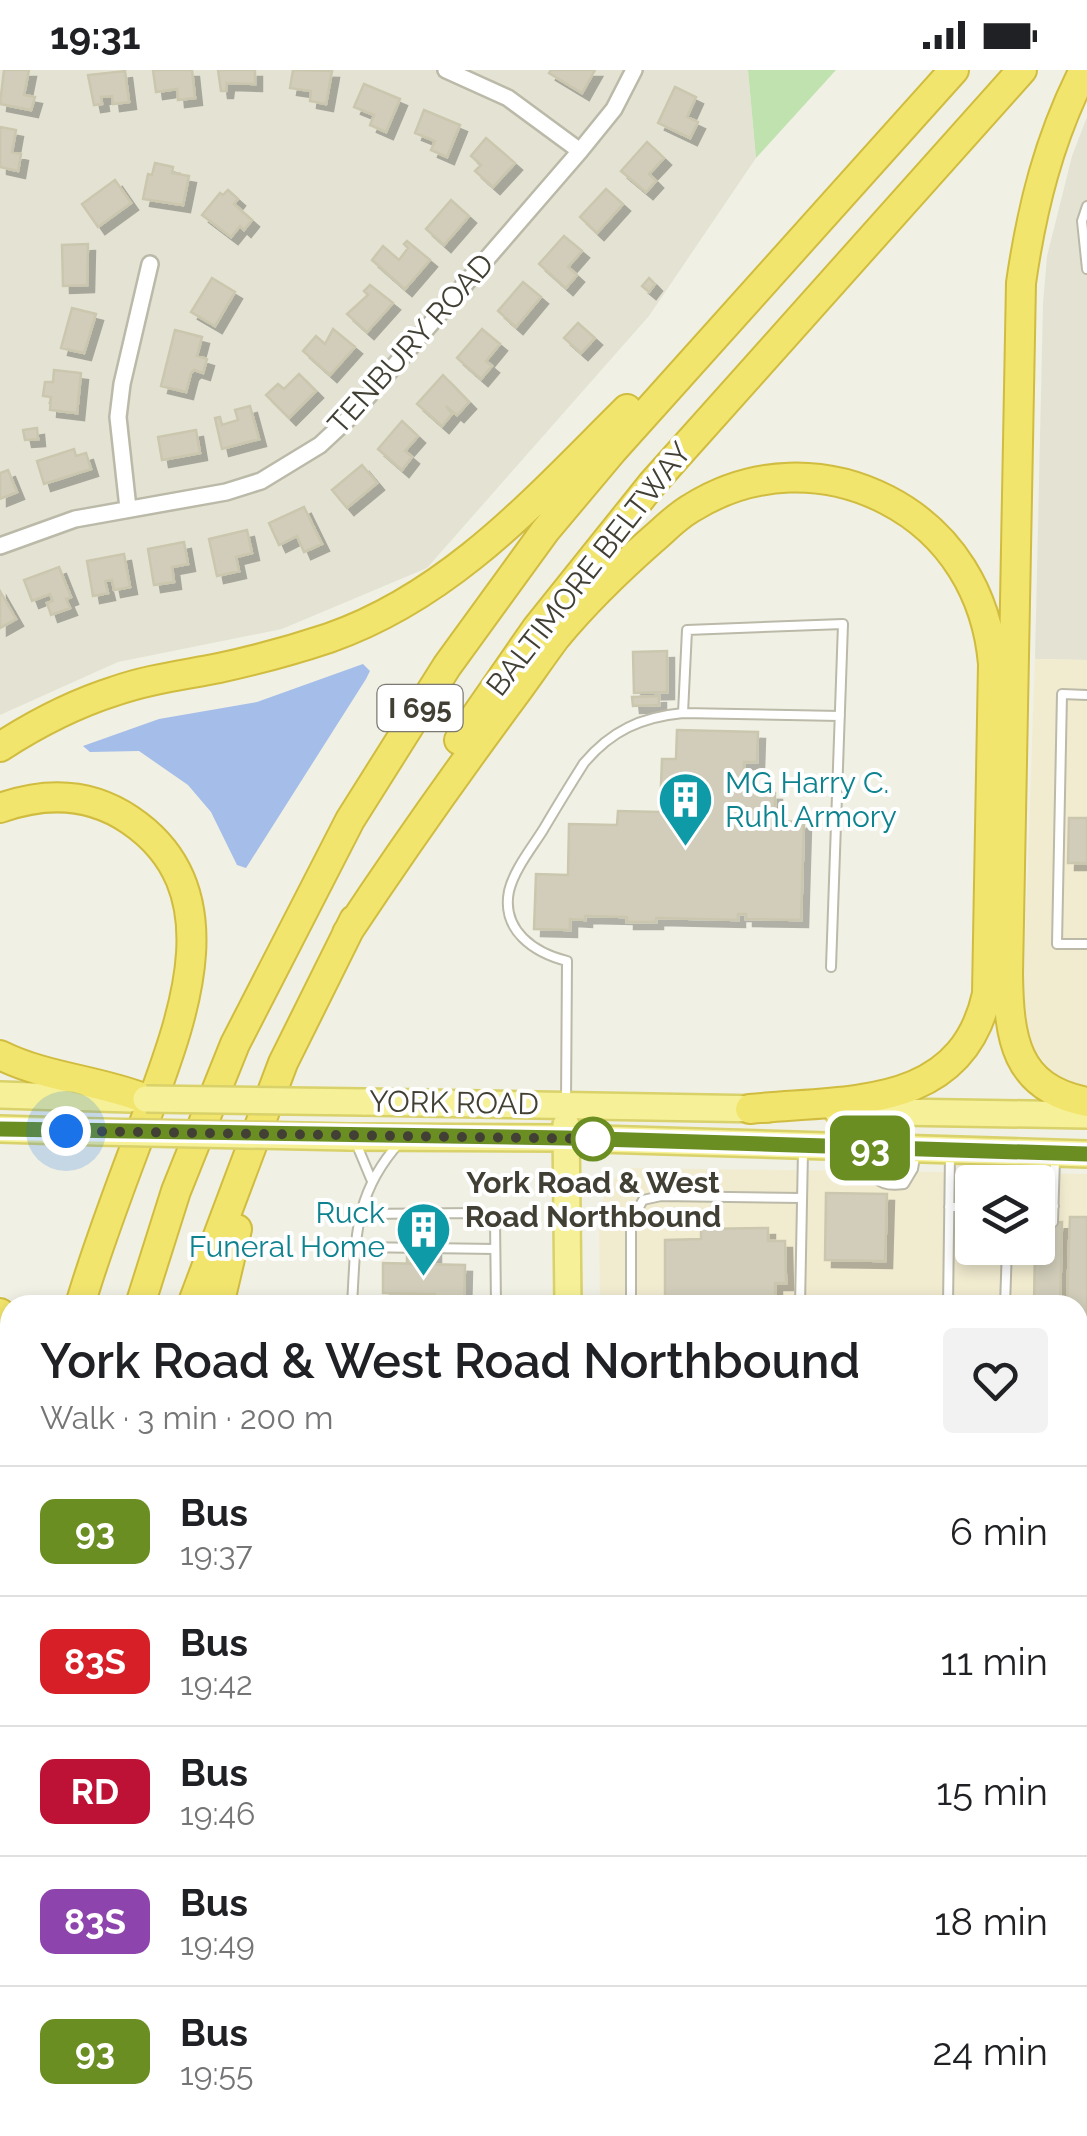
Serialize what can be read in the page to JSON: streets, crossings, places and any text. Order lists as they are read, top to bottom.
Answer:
{
  "streets": {
    "highway": ["BALTIMORE BELTWAY", "I 695"],
    "main road": ["YORK ROAD"],
    "street": ["TENBURY ROAD"]
  },
  "places": {
    "building": ["MG Harry C. Ruhl Armory", "Ruck Funeral Home"],
    "other": ["York Road & West Road Northbound"]
  },
  "lines": ["bus line 93"],
  "page": {
    "status": "19:31",
    "on_map": "93",
    "heading": ["York Road & West Road Northbound", "Walk · 3 min · 200 m"],
    "list": [
      {
        "mark": "93",
        "name": "Bus",
        "note": "19:37",
        "value": "6 min"
      },
      {
        "mark": "83S",
        "name": "Bus",
        "note": "19:42",
        "value": "11 min"
      },
      {
        "mark": "RD",
        "name": "Bus",
        "note": "19:46",
        "value": "15 min"
      },
      {
        "mark": "83S",
        "name": "Bus",
        "note": "19:49",
        "value": "18 min"
      },
      {
        "mark": "93",
        "name": "Bus",
        "note": "19:55",
        "value": "24 min"
      }
    ]
  }
}
